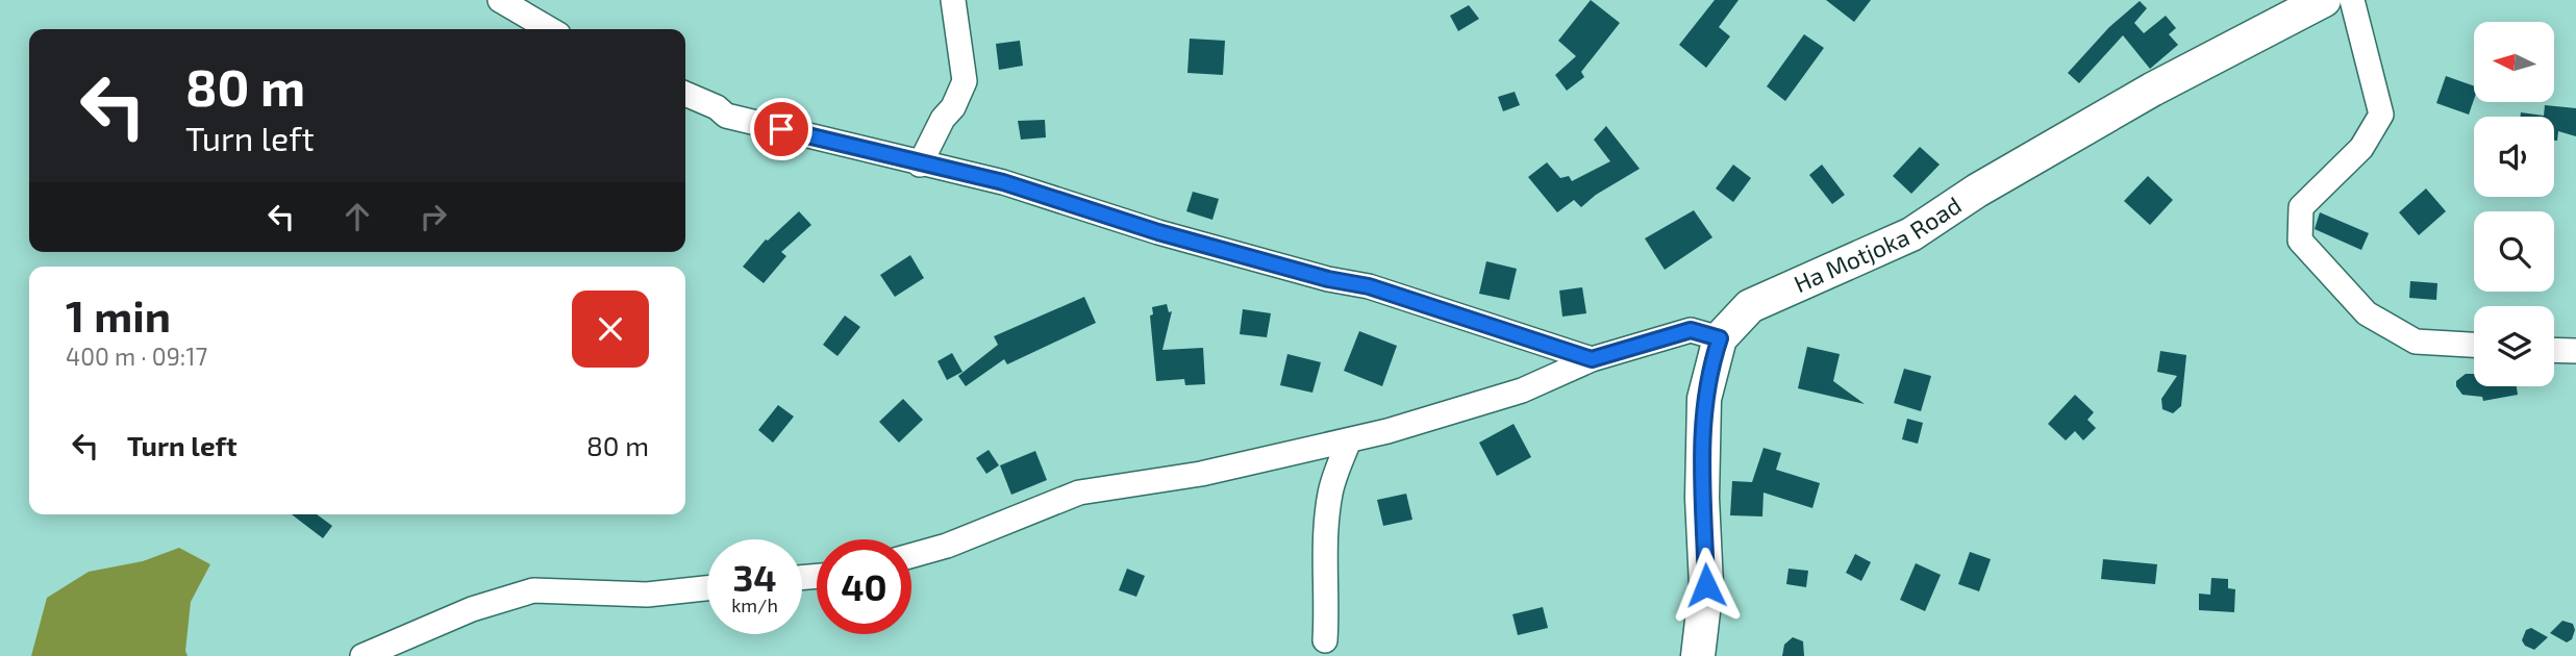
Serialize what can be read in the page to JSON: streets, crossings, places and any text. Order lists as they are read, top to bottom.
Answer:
{
  "streets": {
    "street": ["Ha Motjoka Road"]
  },
  "north": "left",
  "page": {
    "turn": ["80 m", "Turn left"],
    "heading": ["1 min", "400 m · 09:17"],
    "list": [
      {
        "name": "Turn left",
        "value": "80 m"
      }
    ],
    "speed": "34 km/h",
    "limit": "40"
  }
}
